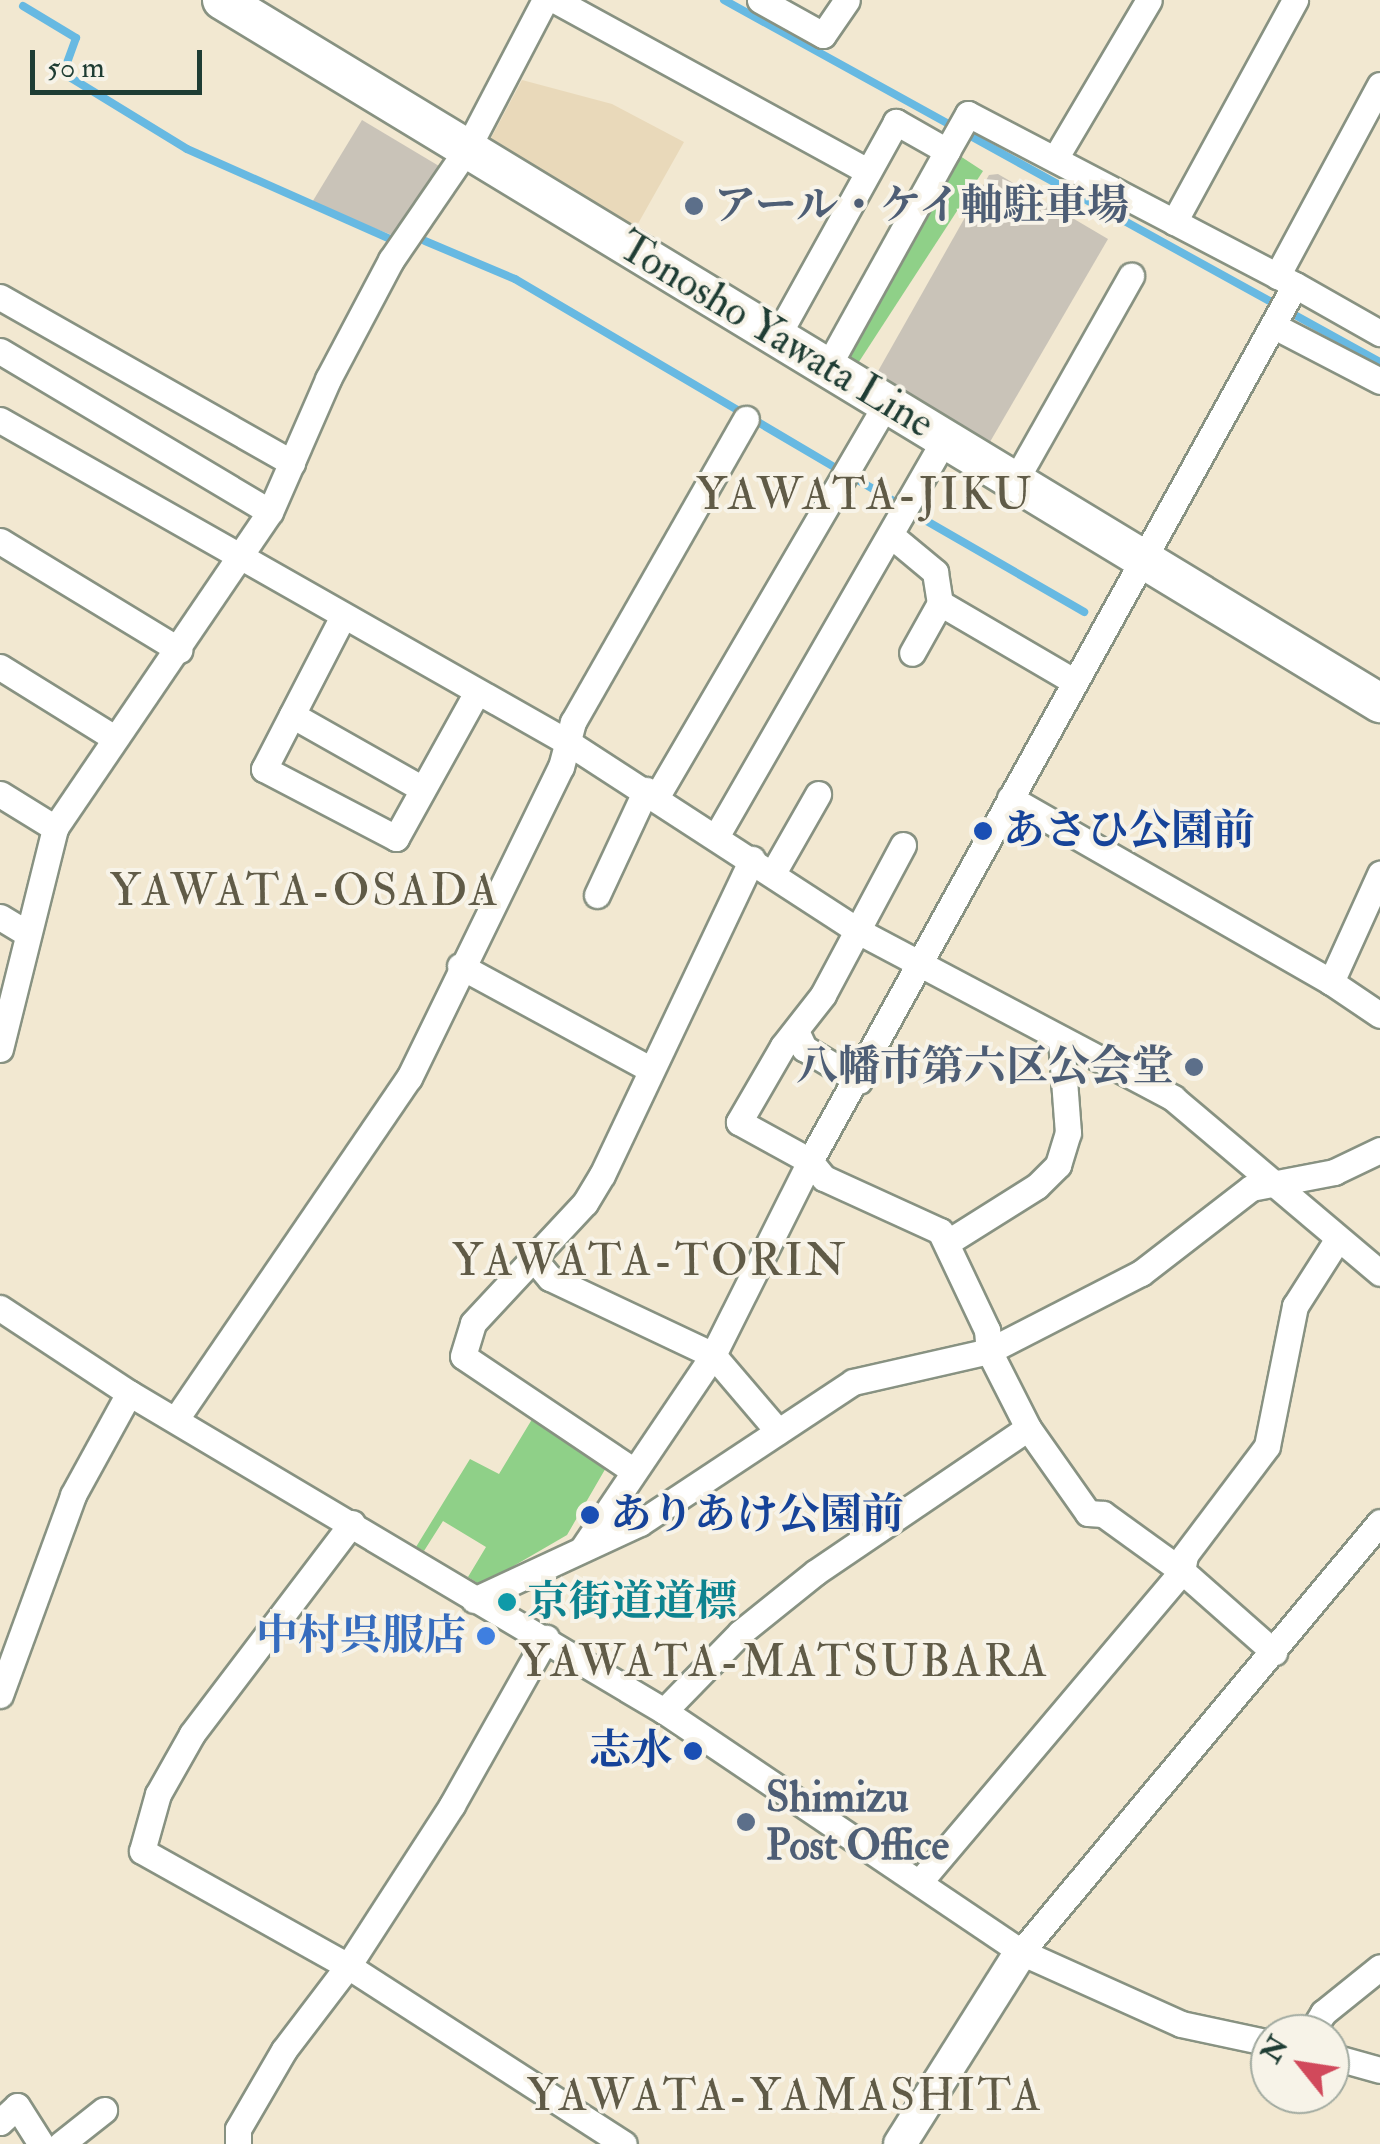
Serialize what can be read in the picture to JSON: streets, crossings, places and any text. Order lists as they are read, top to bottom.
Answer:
{
  "streets": {
    "main road": ["Tonosho Yawata Line"]
  },
  "districts": [
    "YAWATA-JIKU",
    "YAWATA-OSADA",
    "YAWATA-TORIN",
    "YAWATA-MATSUBARA",
    "YAWATA-YAMASHITA"
  ],
  "places": [
    "アール・ケイ軸駐車場",
    "あさひ公園前",
    "八幡市第六区公会堂",
    "ありあけ公園前",
    "京街道道標",
    "中村呉服店",
    "志水",
    "Shimizu Post Office"
  ],
  "scale_bar": "50 m",
  "north": "top left"
}
